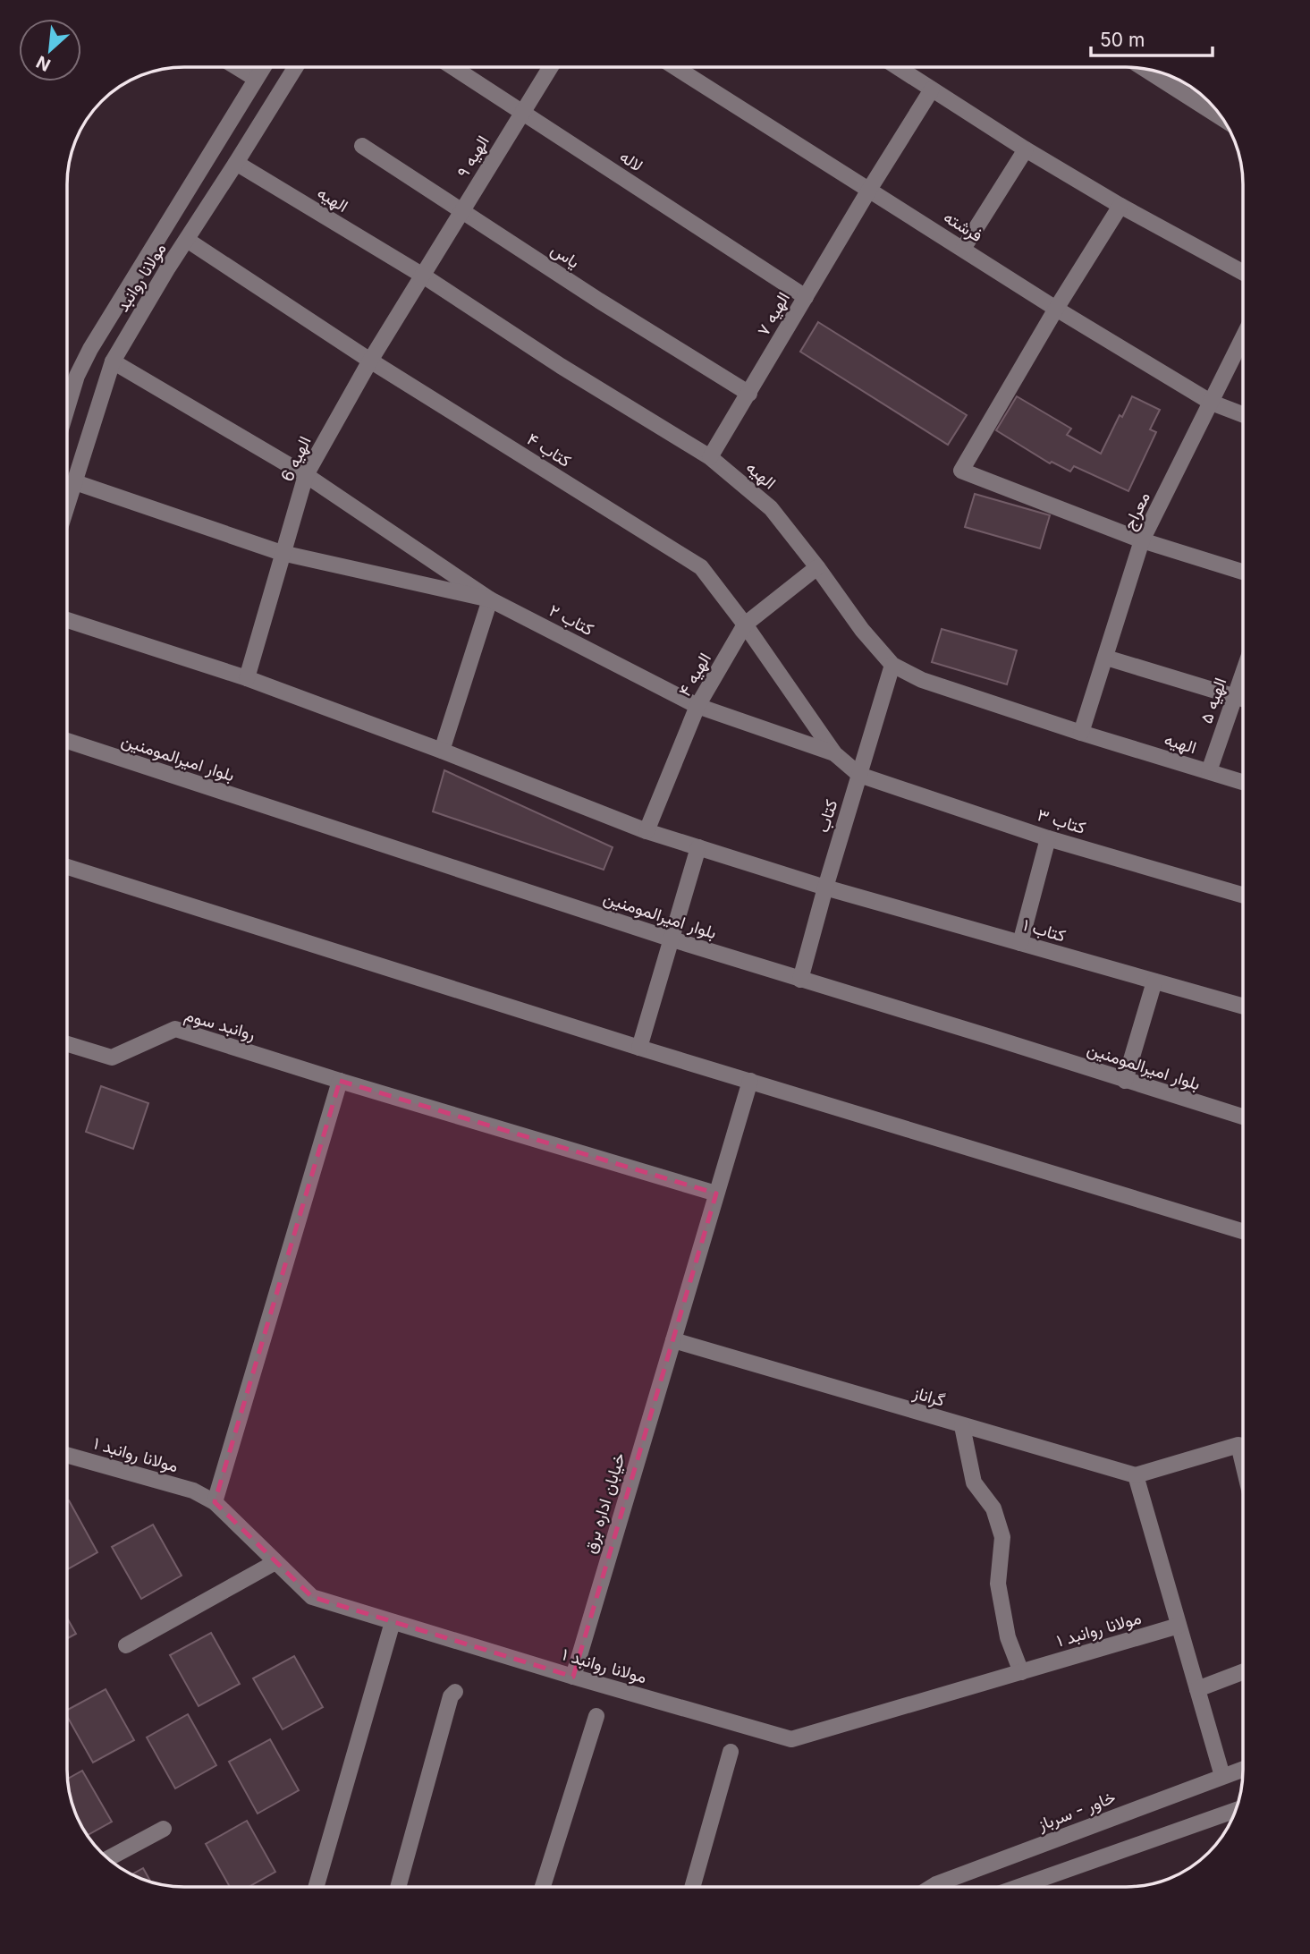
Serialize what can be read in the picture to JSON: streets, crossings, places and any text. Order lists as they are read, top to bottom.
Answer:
{
  "streets": {
    "street": [
      "الهیه ۹",
      "لاله",
      "الهیه",
      "فرشته",
      "یاس",
      "مولانا روانبد",
      "الهیه ۷",
      "کتاب ۴",
      "الهیه 6",
      "معراج",
      "کتاب ۲",
      "الهیه ۴",
      "الهیه ۵",
      "بلوار امیرالمومنین",
      "کتاب",
      "کتاب ۳",
      "کتاب ۱",
      "روانبد سوم",
      "گراناز",
      "مولانا روانبد ۱",
      "خیابان اداره برق",
      "خاور - سرباز"
    ]
  },
  "crossings": [
    ["الهیه ۹", "لاله"],
    ["الهیه ۹", "الهیه"],
    ["الهیه ۹", "یاس"],
    ["الهیه ۹", "الهیه 6"],
    ["لاله", "الهیه ۷"],
    ["الهیه", "مولانا روانبد"],
    ["الهیه", "الهیه ۷"],
    ["الهیه", "الهیه 6"],
    ["الهیه", "معراج"],
    ["الهیه", "الهیه ۴"],
    ["الهیه", "الهیه ۵"],
    ["الهیه", "کتاب"],
    ["فرشته", "الهیه ۷"],
    ["فرشته", "معراج"],
    ["یاس", "الهیه ۷"],
    ["مولانا روانبد", "کتاب ۴"],
    ["مولانا روانبد", "کتاب ۲"],
    ["کتاب ۴", "الهیه 6"],
    ["کتاب ۴", "کتاب ۲"],
    ["کتاب ۴", "الهیه ۴"],
    ["الهیه 6", "کتاب ۲"],
    ["الهیه 6", "کتاب ۱"],
    ["کتاب ۲", "الهیه ۴"],
    ["الهیه ۴", "کتاب ۱"],
    ["بلوار امیرالمومنین", "کتاب"],
    ["کتاب", "کتاب ۳"],
    ["کتاب", "کتاب ۱"],
    ["گراناز", "خیابان اداره برق"],
    ["مولانا روانبد ۱", "خیابان اداره برق"]
  ],
  "scale_bar": "50 m",
  "north": "bottom left"
}
